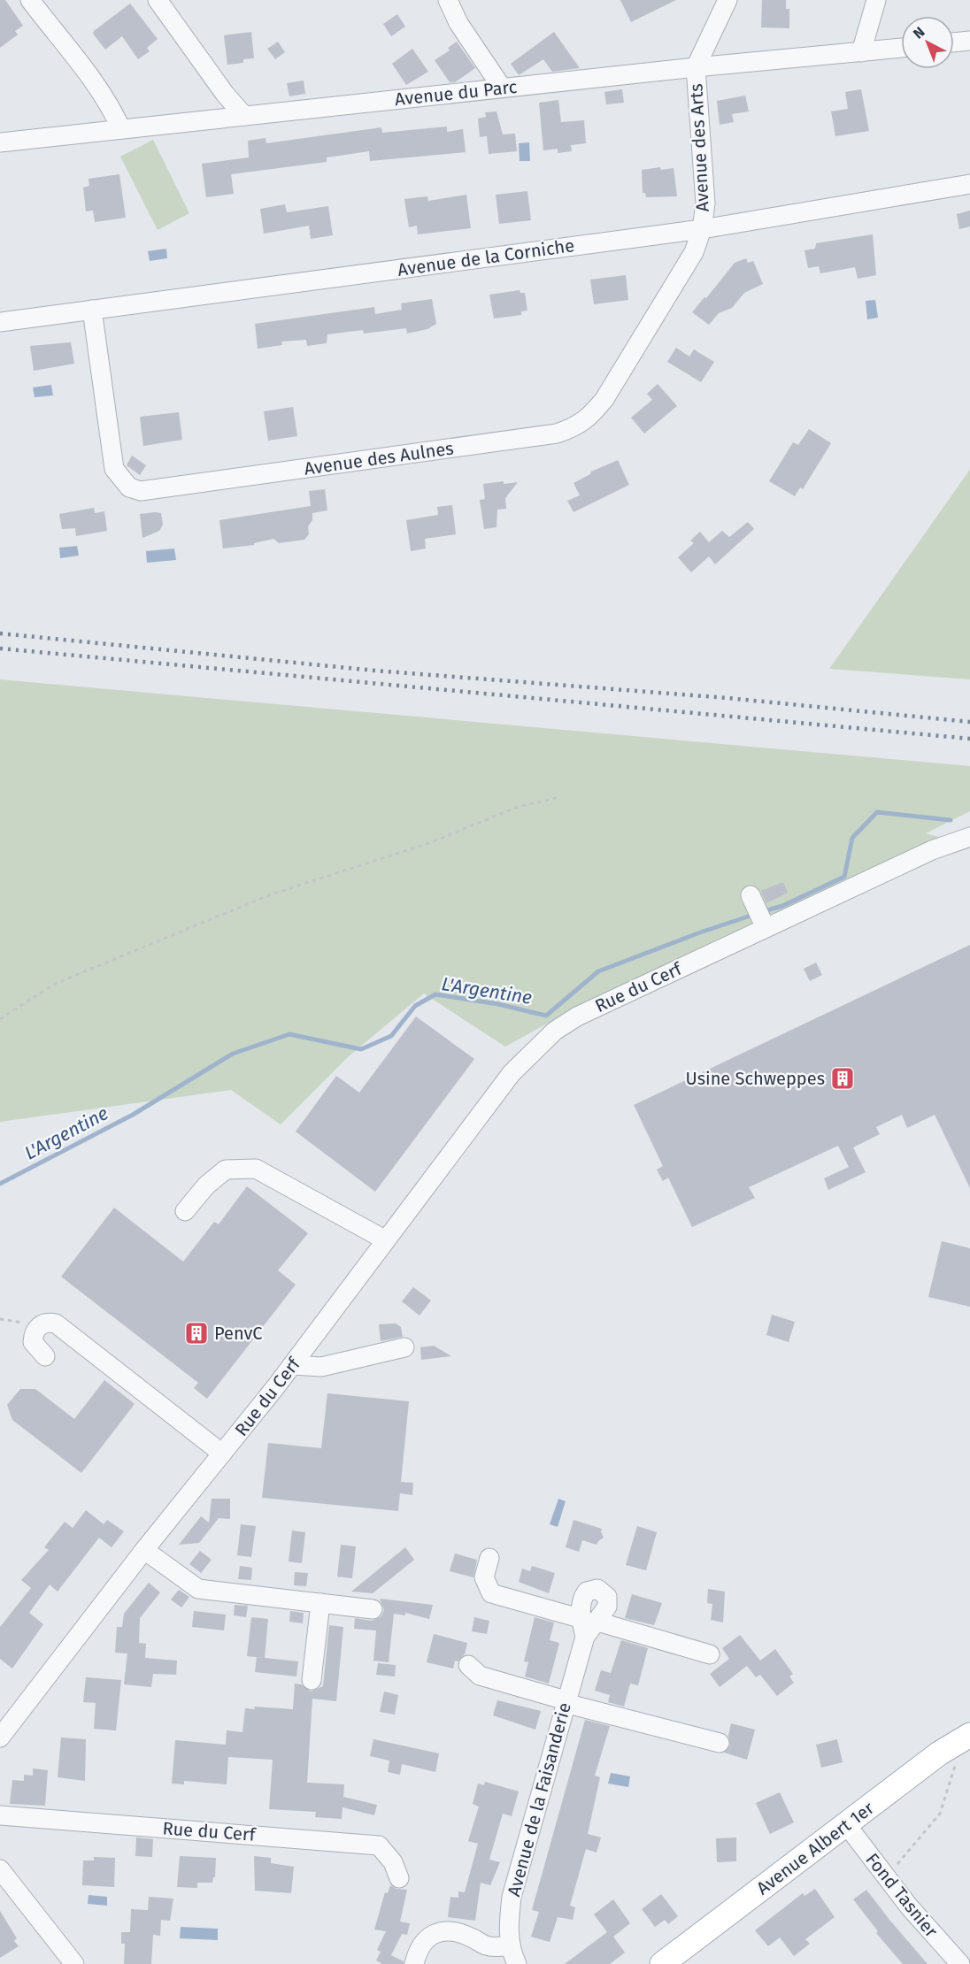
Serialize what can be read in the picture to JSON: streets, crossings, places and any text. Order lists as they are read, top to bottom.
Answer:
{
  "streets": {
    "main road": ["Avenue Albert 1er"],
    "street": [
      "Avenue du Parc",
      "Avenue des Arts",
      "Avenue de la Corniche",
      "Avenue des Aulnes",
      "Rue du Cerf",
      "Avenue de la Faisanderie",
      "Fond Tasnier"
    ]
  },
  "crossings": [
    ["Avenue du Parc", "Avenue des Arts"],
    ["Avenue des Arts", "Avenue de la Corniche"],
    ["Avenue des Arts", "Avenue des Aulnes"],
    ["Avenue de la Corniche", "Avenue des Aulnes"],
    ["Avenue Albert 1er", "Fond Tasnier"]
  ],
  "water": ["L'Argentine"],
  "places": {
    "building": ["Usine Schweppes", "PenvC"]
  },
  "north": "top left"
}
